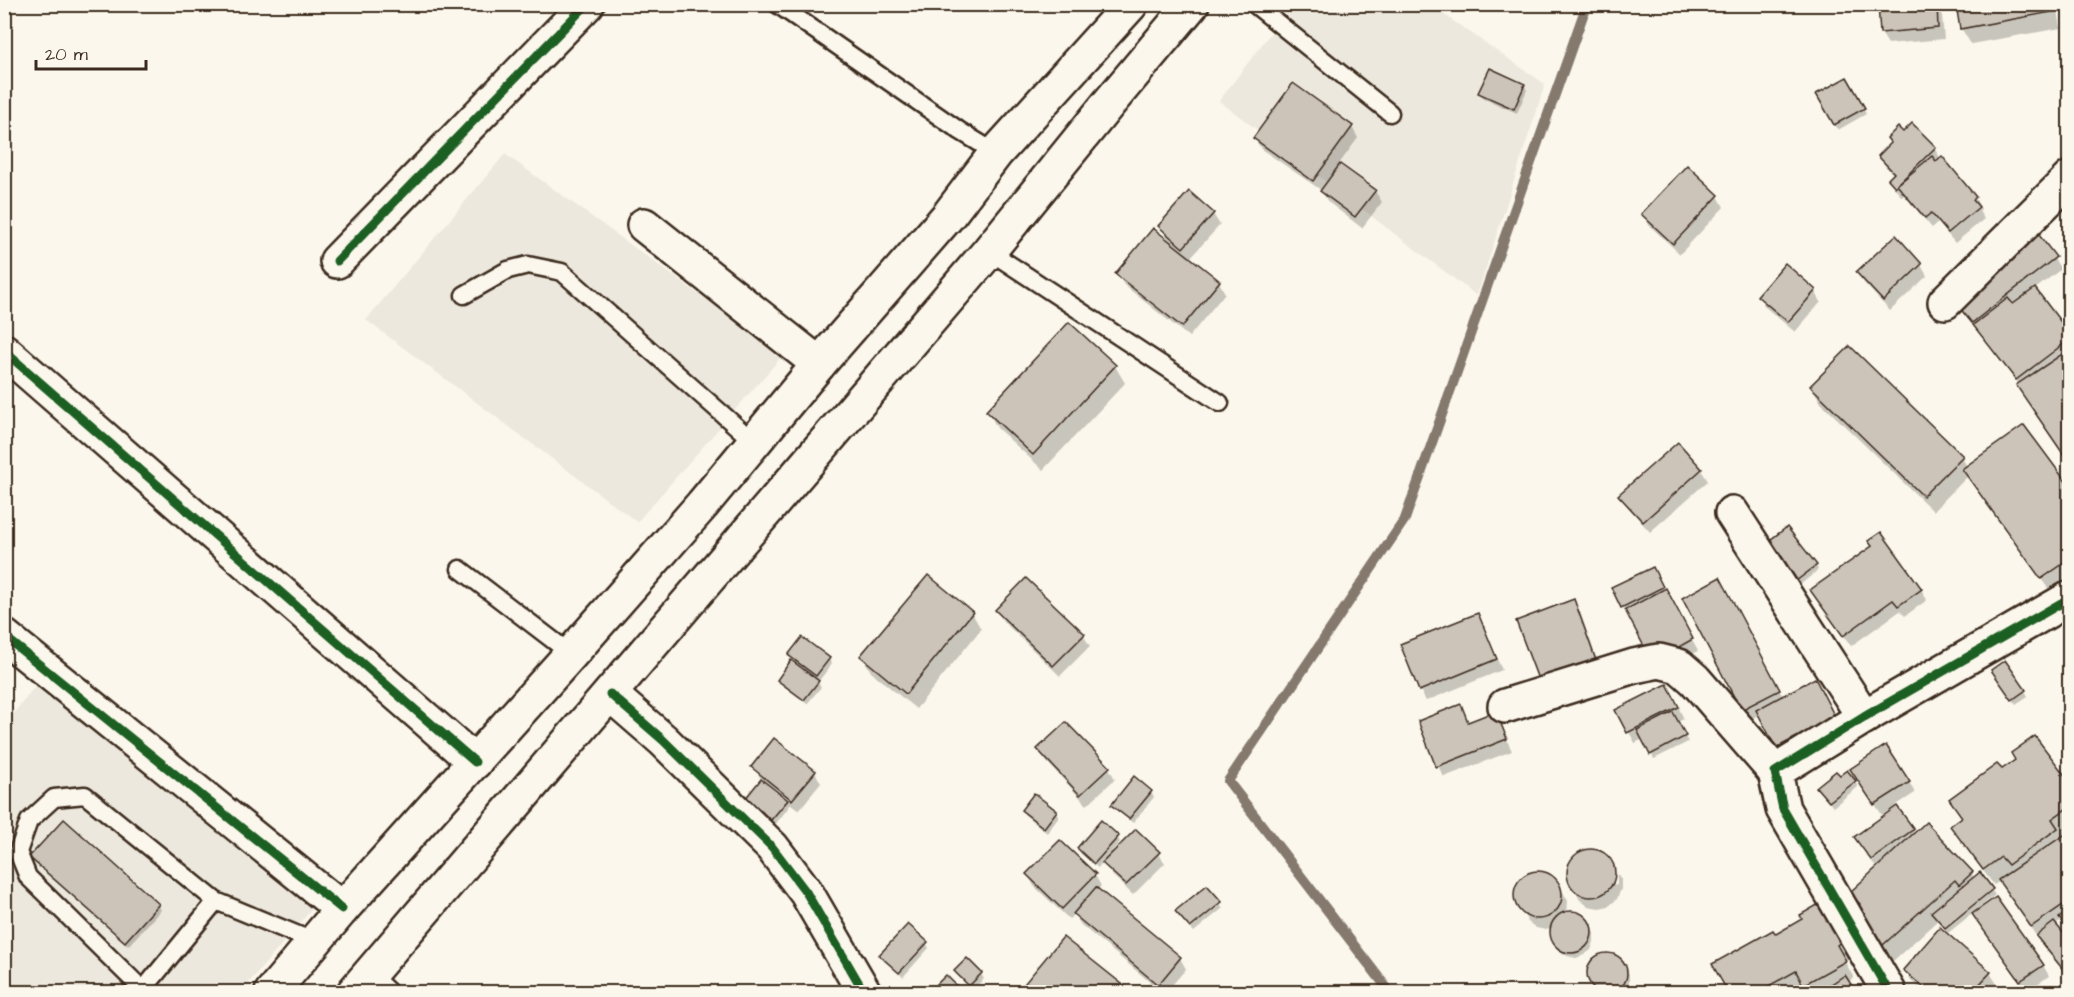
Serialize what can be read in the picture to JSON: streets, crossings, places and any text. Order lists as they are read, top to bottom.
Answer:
{
  "scale_bar": "20 m"
}
